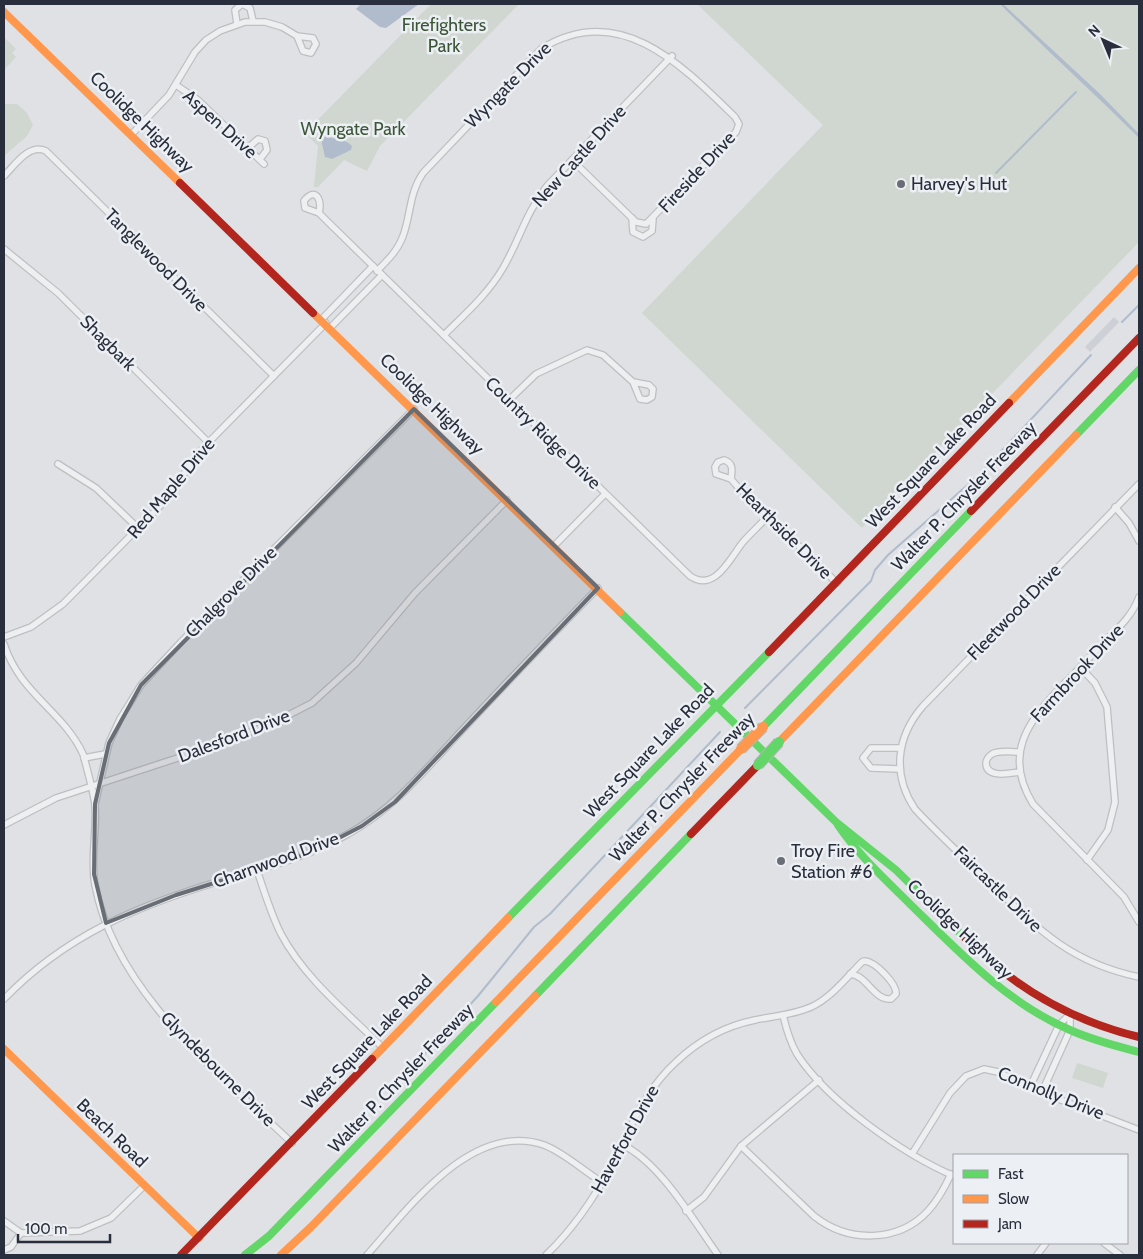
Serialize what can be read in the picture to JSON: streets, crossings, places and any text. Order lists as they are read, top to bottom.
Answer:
{
  "streets": {
    "main road": [
      "Coolidge Highway",
      "West Square Lake Road",
      "Walter P. Chrysler Freeway",
      "Beach Road"
    ],
    "street": [
      "Wyngate Drive",
      "Aspen Drive",
      "New Castle Drive",
      "Fireside Drive",
      "Tanglewood Drive",
      "Shagbark",
      "Country Ridge Drive",
      "Red Maple Drive",
      "Hearthside Drive",
      "Chalgrove Drive",
      "Fleetwood Drive",
      "Farmbrook Drive",
      "Dalesford Drive",
      "Charnwood Drive",
      "Faircastle Drive",
      "Glyndebourne Drive",
      "Connolly Drive",
      "Haverford Drive"
    ]
  },
  "crossings": [
    ["Wyngate Drive", "Coolidge Highway"],
    ["Wyngate Drive", "Country Ridge Drive"],
    ["Wyngate Drive", "Red Maple Drive"],
    ["Coolidge Highway", "West Square Lake Road"],
    ["Coolidge Highway", "Red Maple Drive"],
    ["Coolidge Highway", "Chalgrove Drive"],
    ["Coolidge Highway", "Dalesford Drive"],
    ["Coolidge Highway", "Charnwood Drive"],
    ["New Castle Drive", "Fireside Drive"],
    ["New Castle Drive", "Country Ridge Drive"],
    ["Tanglewood Drive", "Red Maple Drive"],
    ["Shagbark", "Red Maple Drive"],
    ["Country Ridge Drive", "Hearthside Drive"],
    ["West Square Lake Road", "Hearthside Drive"],
    ["West Square Lake Road", "Glyndebourne Drive"],
    ["West Square Lake Road", "Beach Road"],
    ["Chalgrove Drive", "Dalesford Drive"],
    ["Chalgrove Drive", "Glyndebourne Drive"],
    ["Fleetwood Drive", "Faircastle Drive"],
    ["Dalesford Drive", "Glyndebourne Drive"],
    ["Charnwood Drive", "Glyndebourne Drive"]
  ],
  "parks": ["Firefighters Park", "Wyngate Park"],
  "places": ["Harvey's Hut", "Troy Fire Station #6"],
  "legend": ["Fast", "Slow", "Jam"],
  "scale_bar": "100 m",
  "north": "top left"
}
